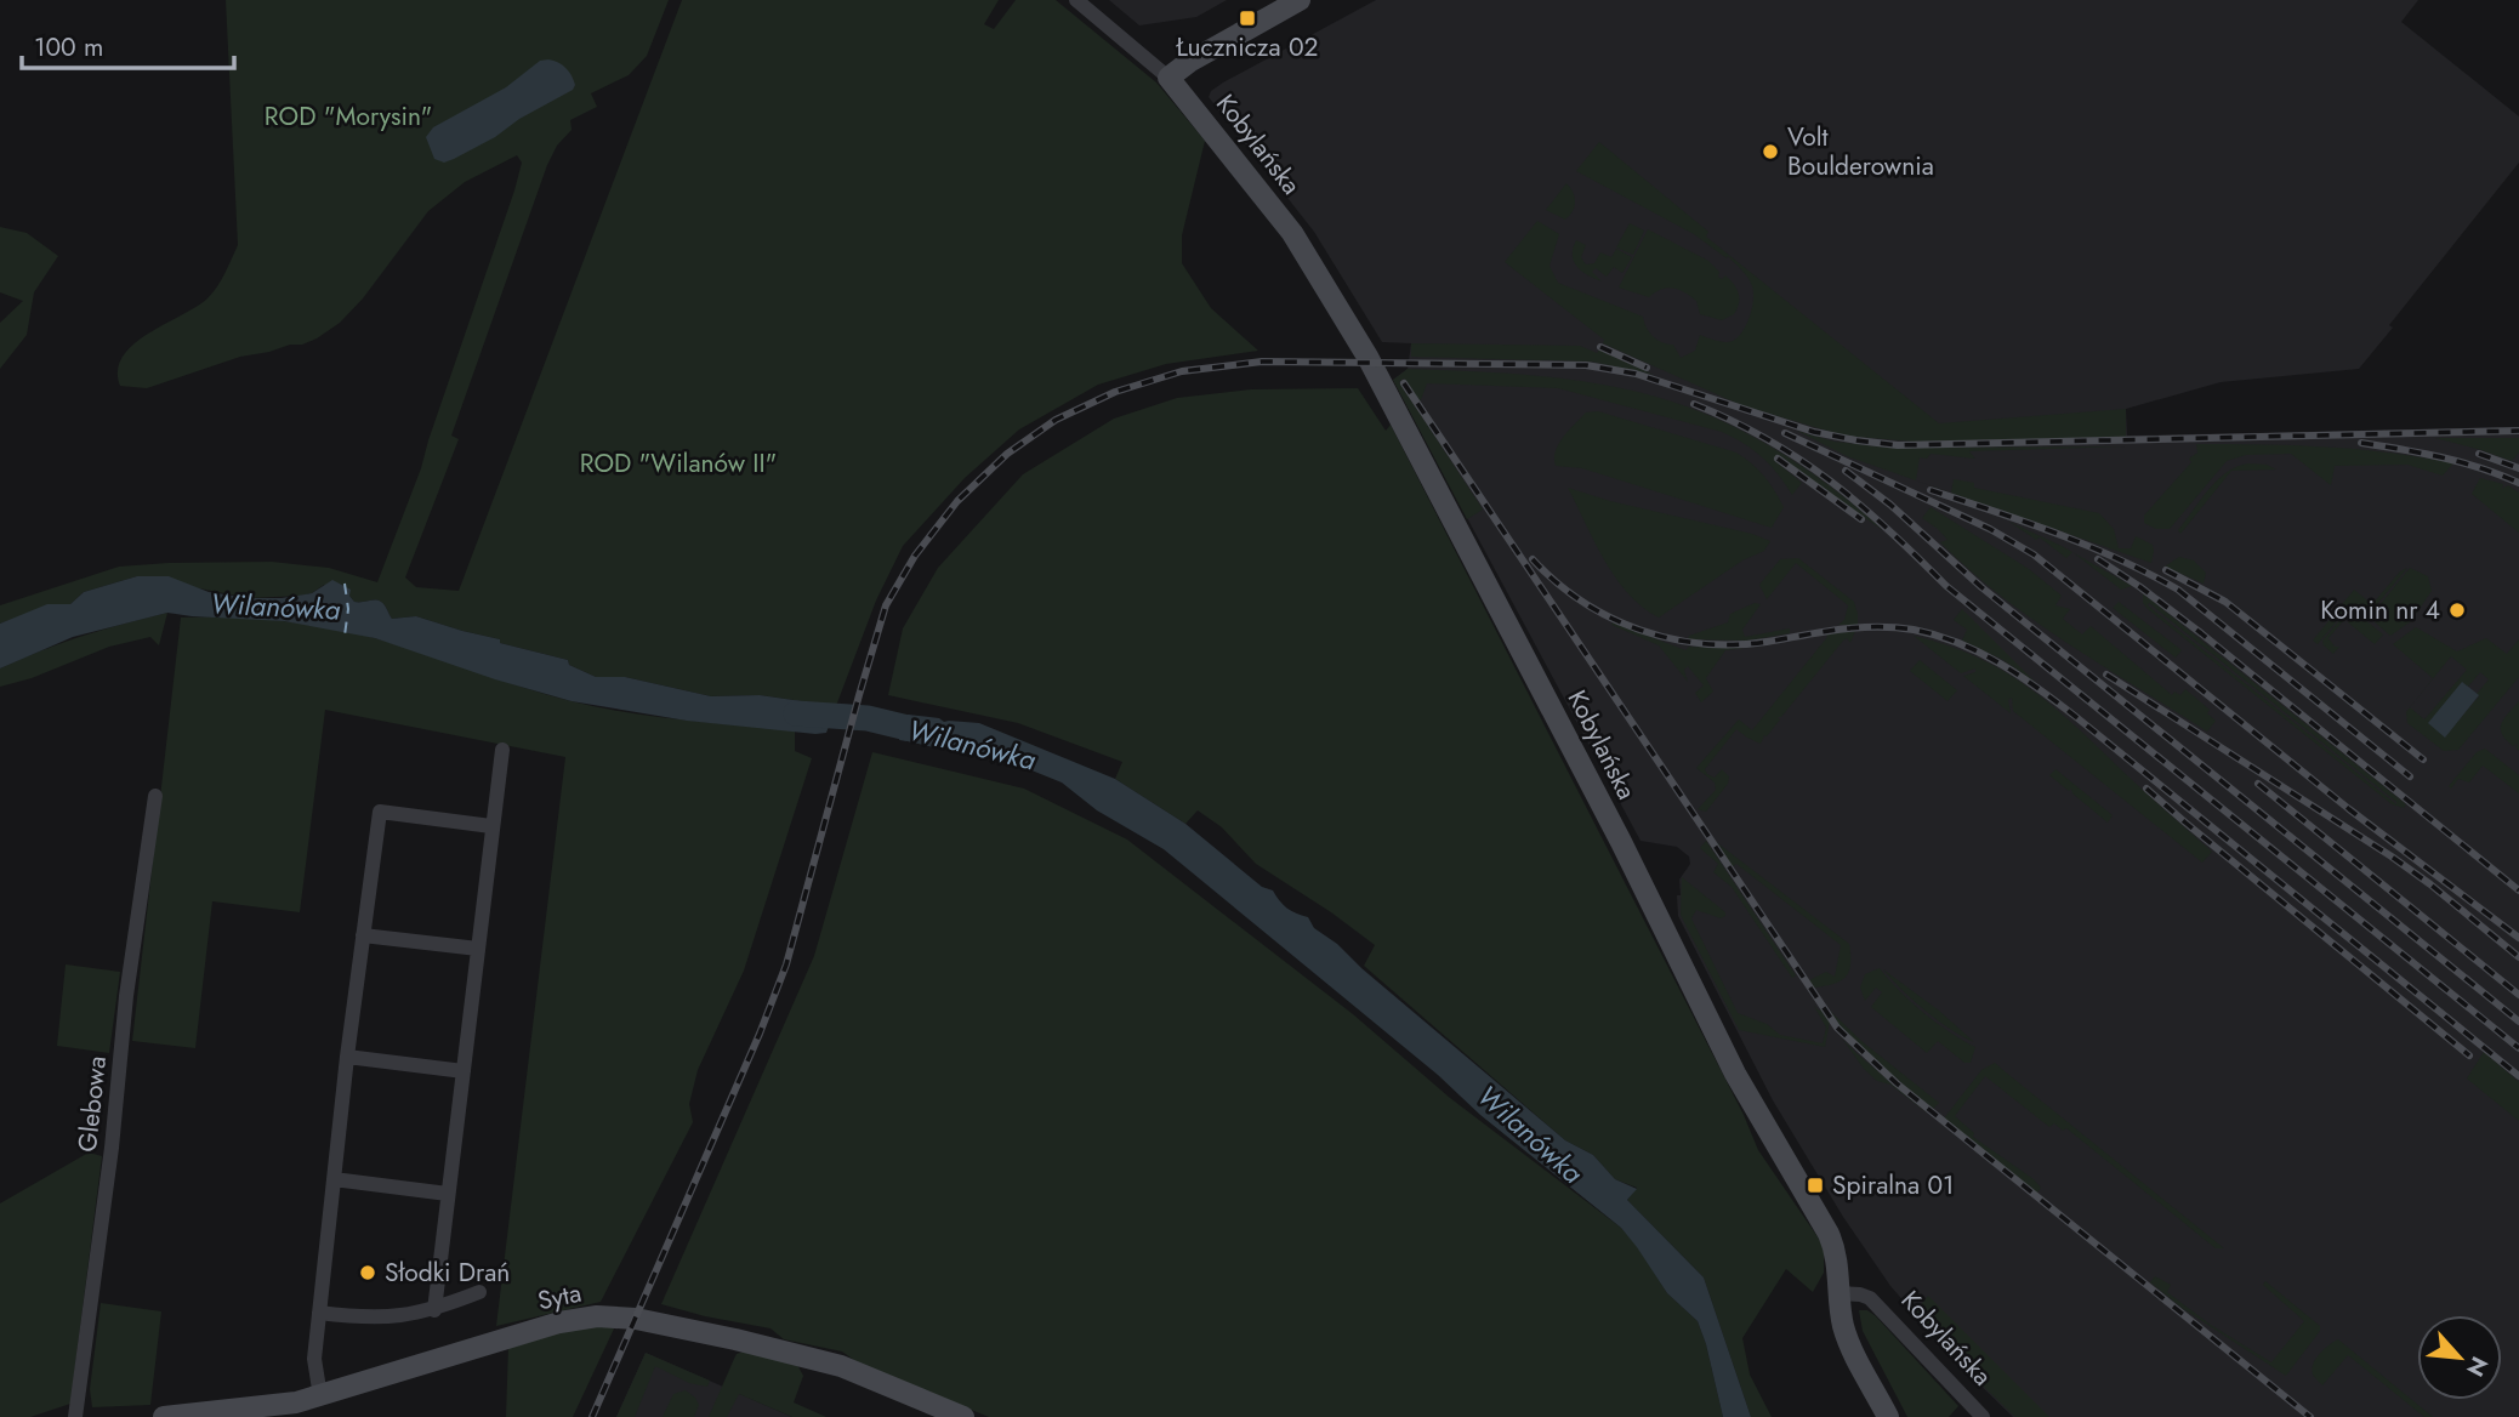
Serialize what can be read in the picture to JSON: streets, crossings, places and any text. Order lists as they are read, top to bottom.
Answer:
{
  "streets": {
    "street": ["Kobylańska", "Glebowa", "Syta"]
  },
  "water": ["Wilanówka"],
  "parks": ["ROD \"Morysin\"", "ROD \"Wilanów II\""],
  "places": {
    "transit": ["Łucznicza 02", "Spiralna 01"],
    "other": ["Volt Boulderownia", "Komin nr 4", "Słodki Drań"]
  },
  "scale_bar": "100 m",
  "north": "bottom right"
}
